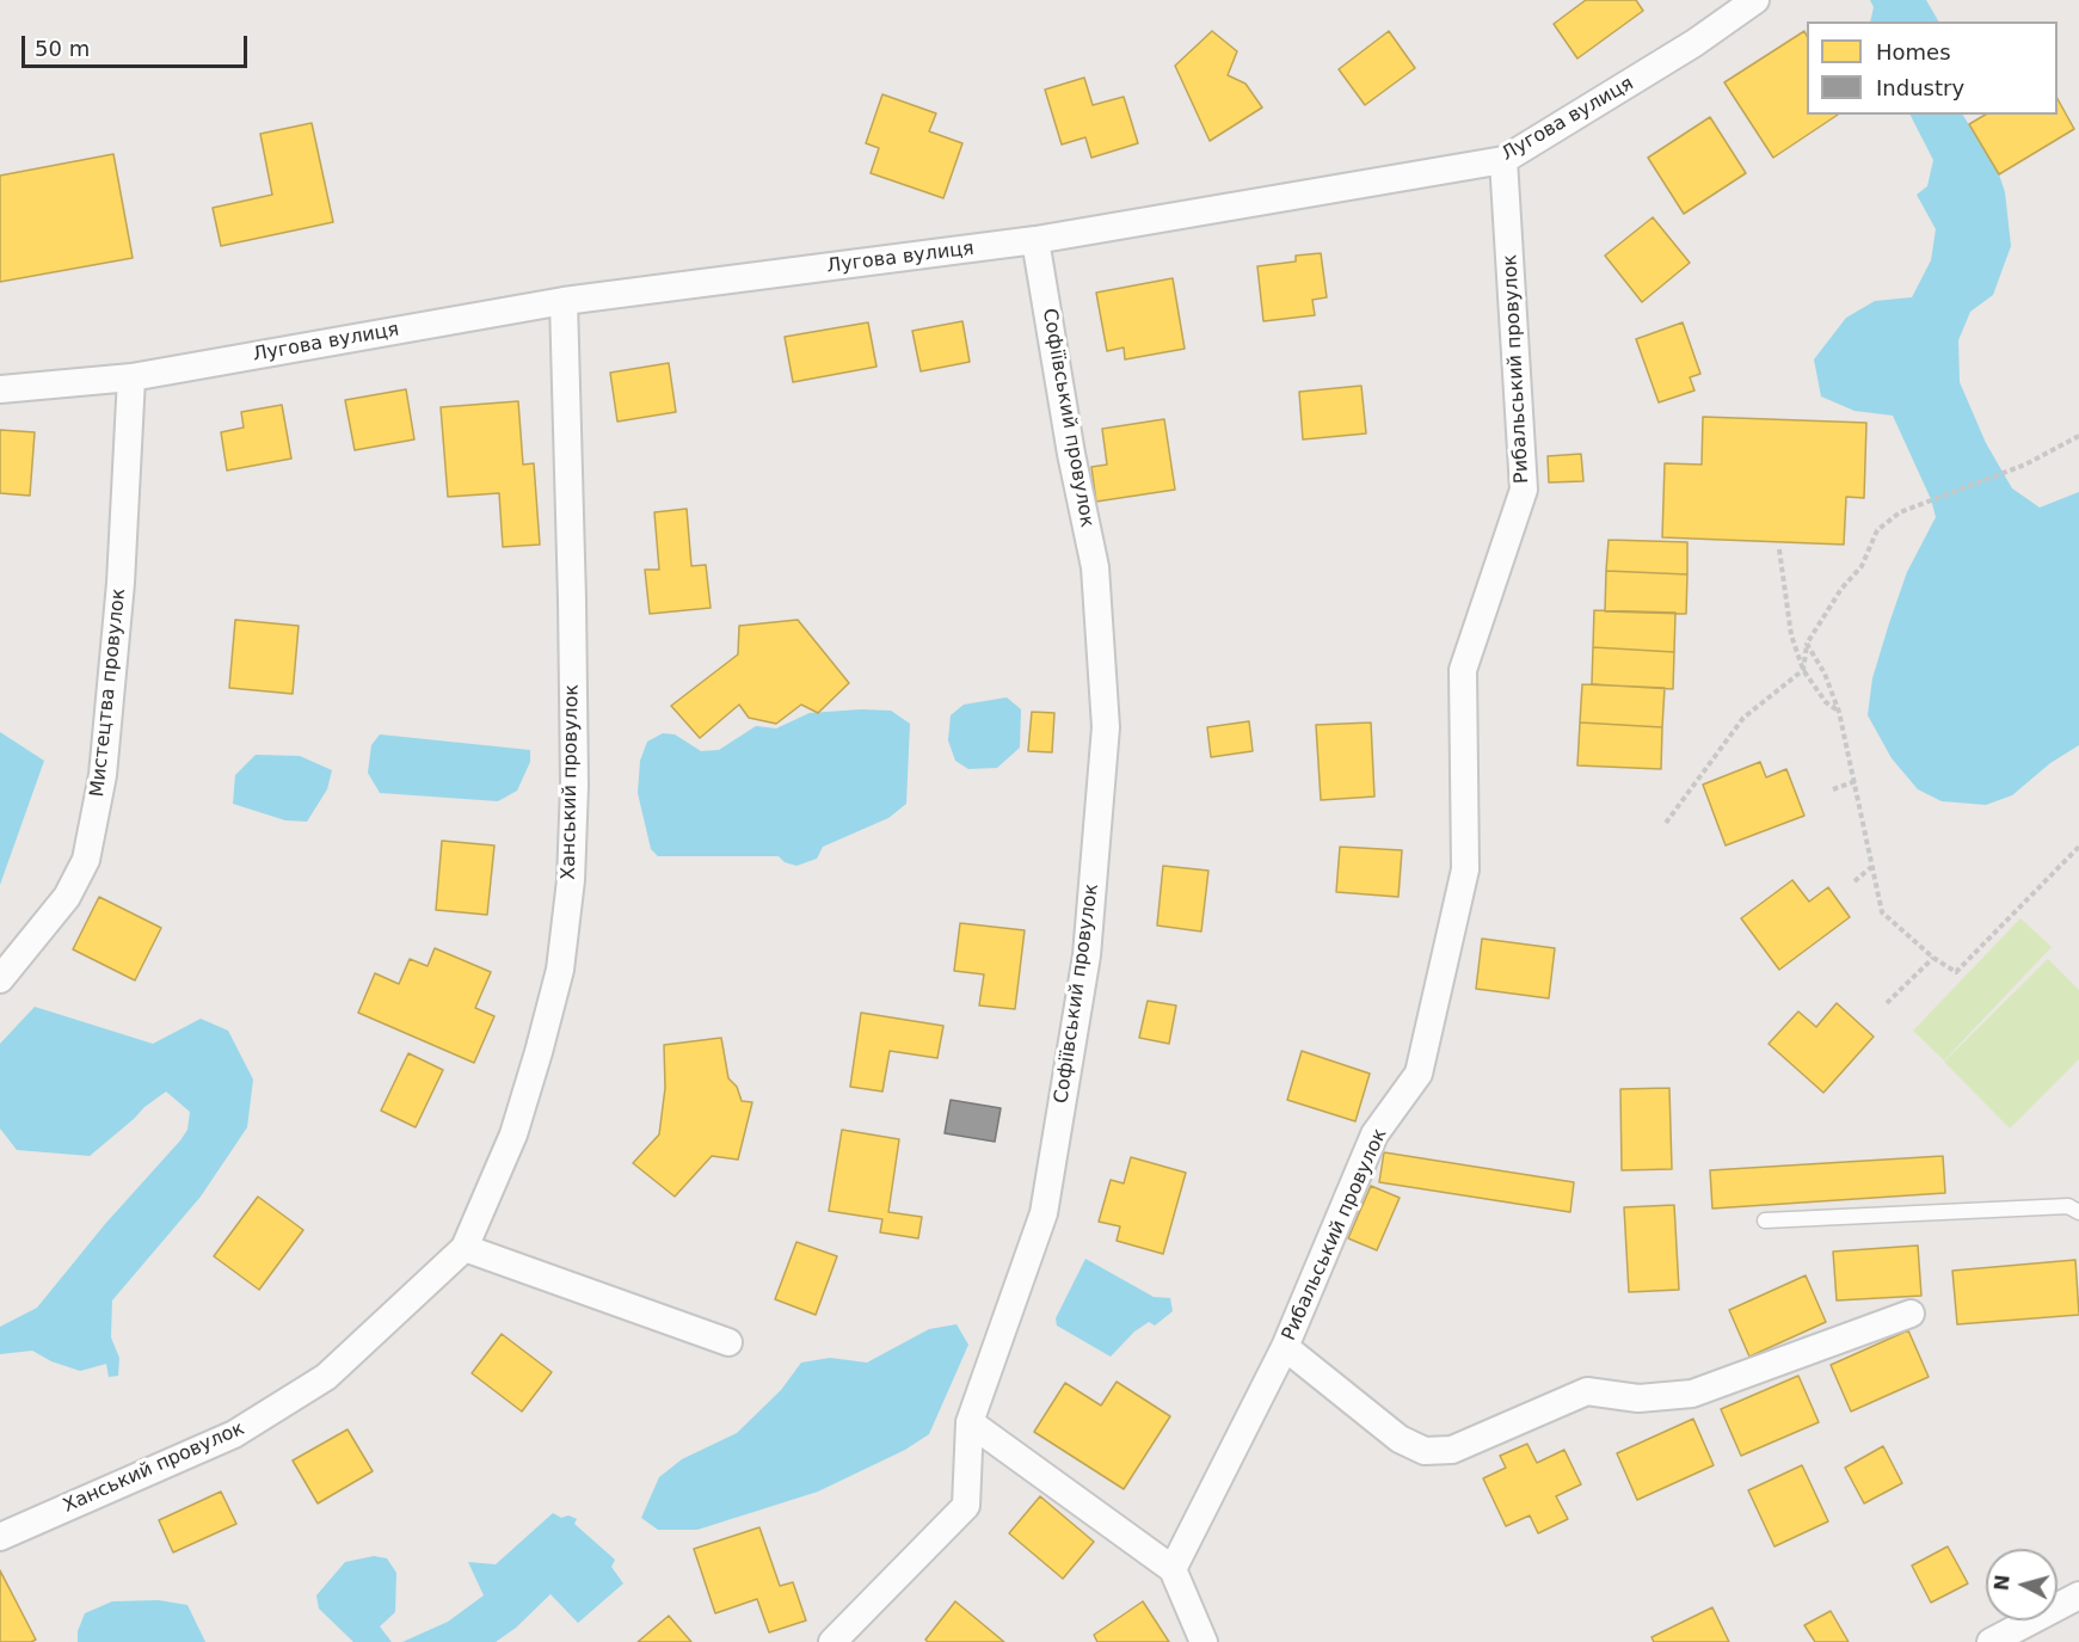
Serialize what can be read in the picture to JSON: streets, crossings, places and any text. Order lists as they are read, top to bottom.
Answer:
{
  "streets": {
    "street": [
      "Лугова вулиця",
      "Рибальський провулок",
      "Софіївський провулок",
      "Мистецтва провулок",
      "Ханський провулок"
    ]
  },
  "crossings": [
    ["Лугова вулиця", "Рибальський провулок"],
    ["Лугова вулиця", "Софіївський провулок"],
    ["Лугова вулиця", "Мистецтва провулок"],
    ["Лугова вулиця", "Ханський провулок"]
  ],
  "legend": ["Homes", "Industry"],
  "scale_bar": "50 m",
  "north": "left"
}
